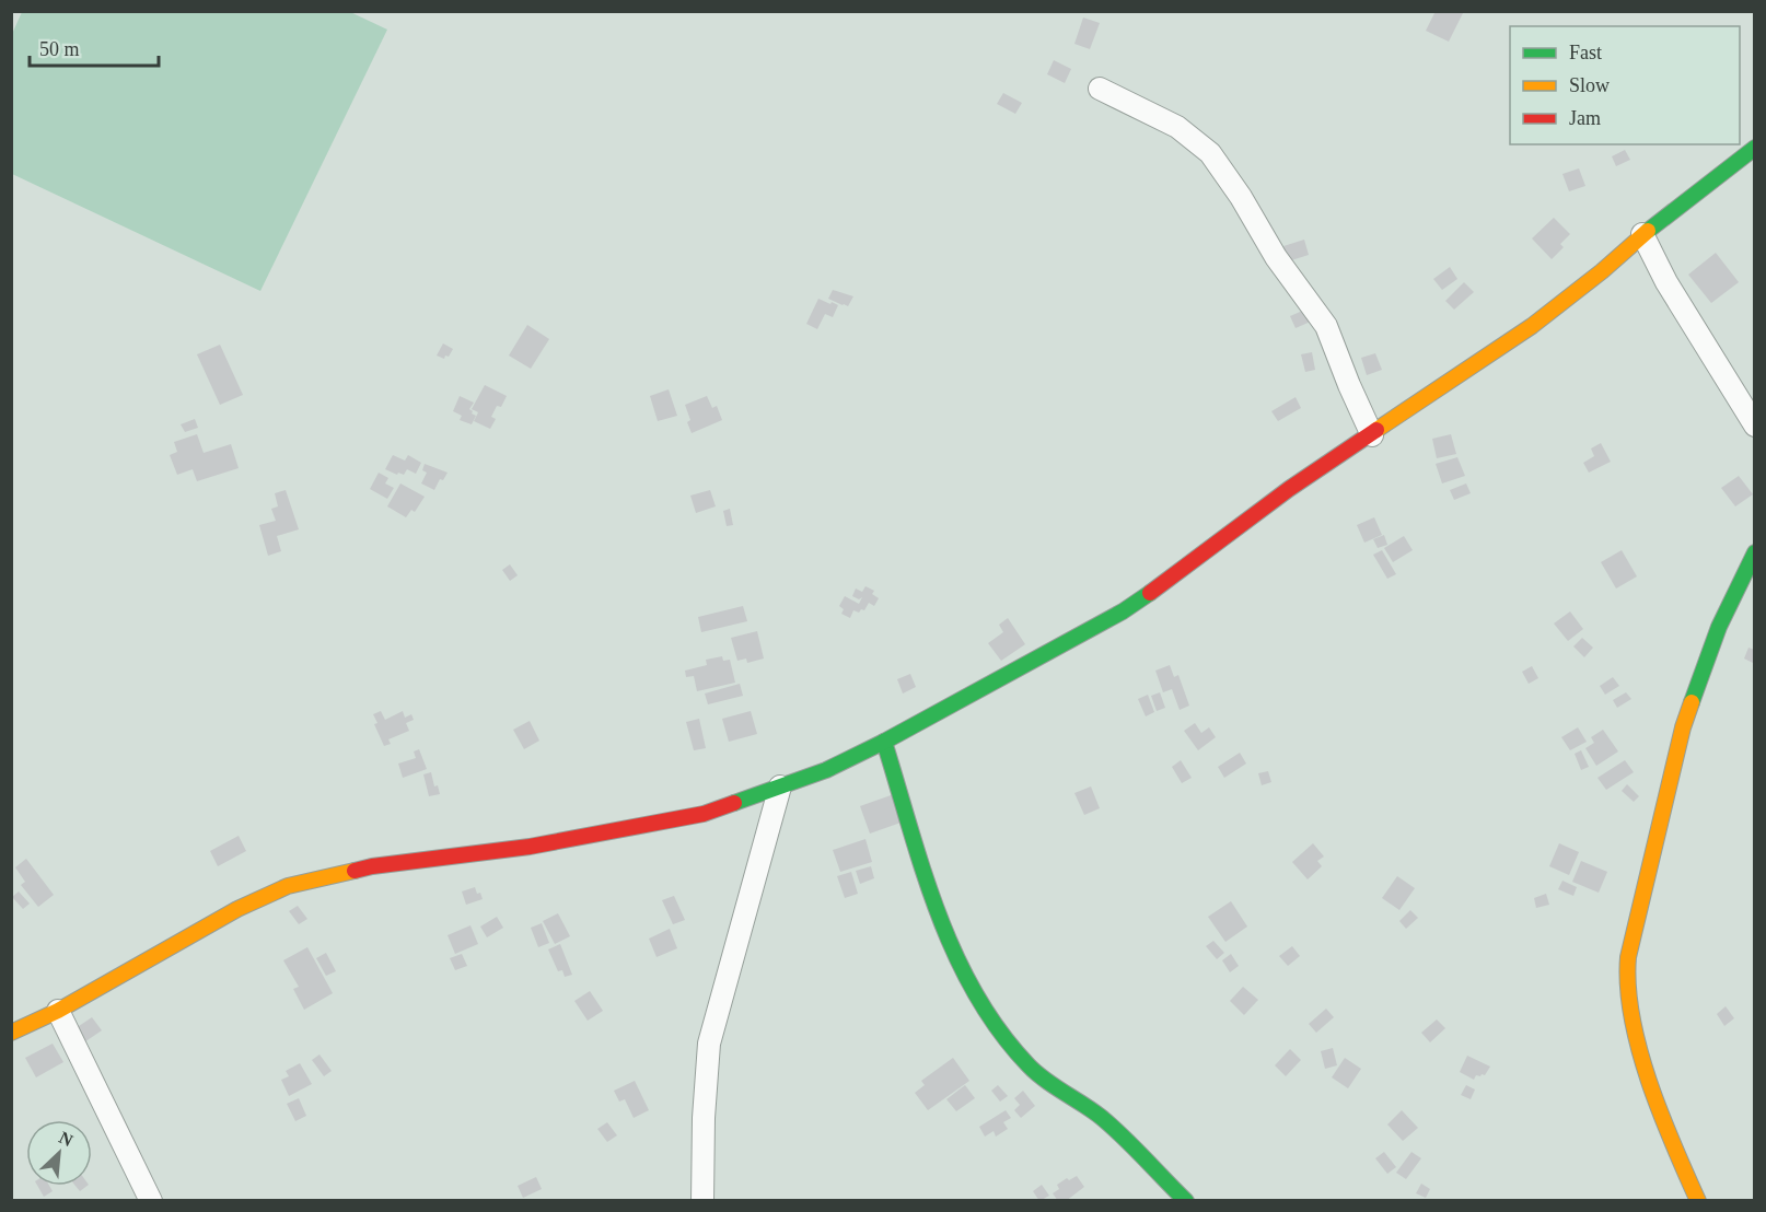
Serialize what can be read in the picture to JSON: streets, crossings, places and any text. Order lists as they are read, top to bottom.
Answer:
{
  "legend": ["Fast", "Slow", "Jam"],
  "scale_bar": "50 m",
  "north": "top right"
}
